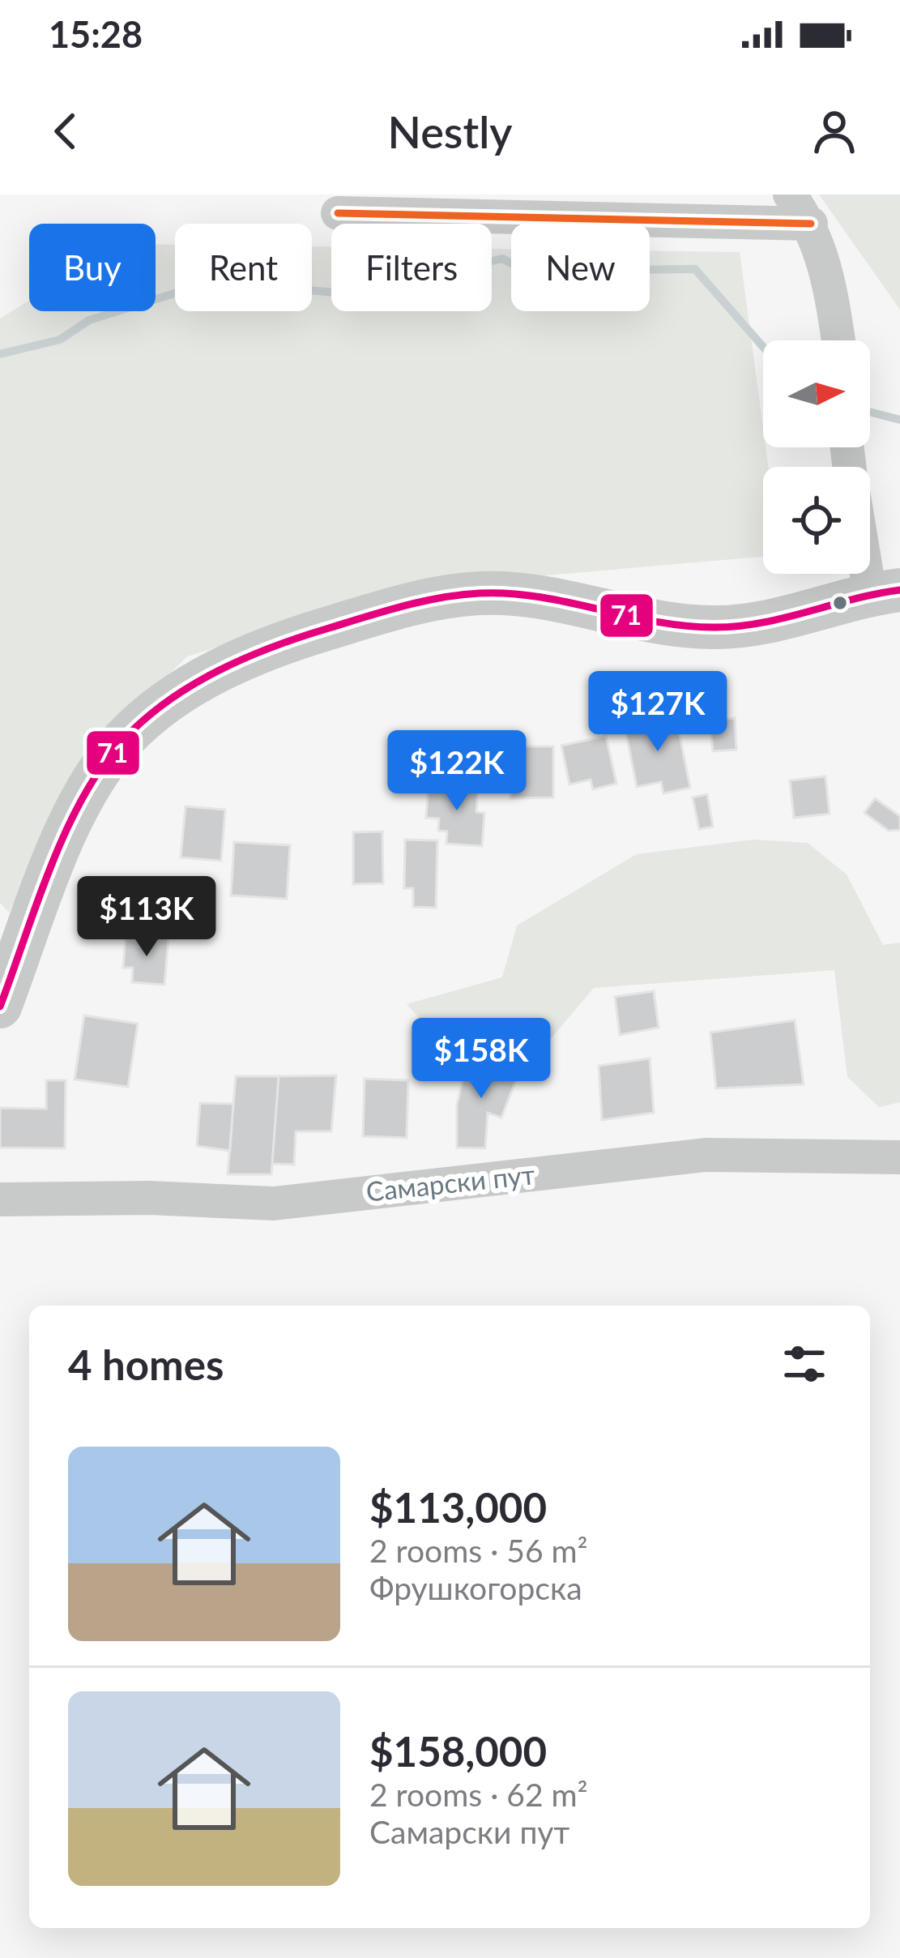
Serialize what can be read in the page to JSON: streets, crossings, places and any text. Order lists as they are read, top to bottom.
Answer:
{
  "streets": {
    "street": ["Самарски пут"]
  },
  "lines": ["transit line 71"],
  "north": "right",
  "page": {
    "status": "15:28",
    "header": "Nestly",
    "chip": [
      "Buy",
      "Rent",
      "Filters",
      "New"
    ],
    "price": [
      "$127K",
      "$122K",
      "$113K",
      "$158K"
    ],
    "heading": "4 homes",
    "list": [
      {
        "name": "$113,000",
        "note": "2 rooms · 56 m² · Фрушкогорска"
      },
      {
        "name": "$158,000",
        "note": "2 rooms · 62 m² · Самарски пут"
      }
    ]
  }
}
